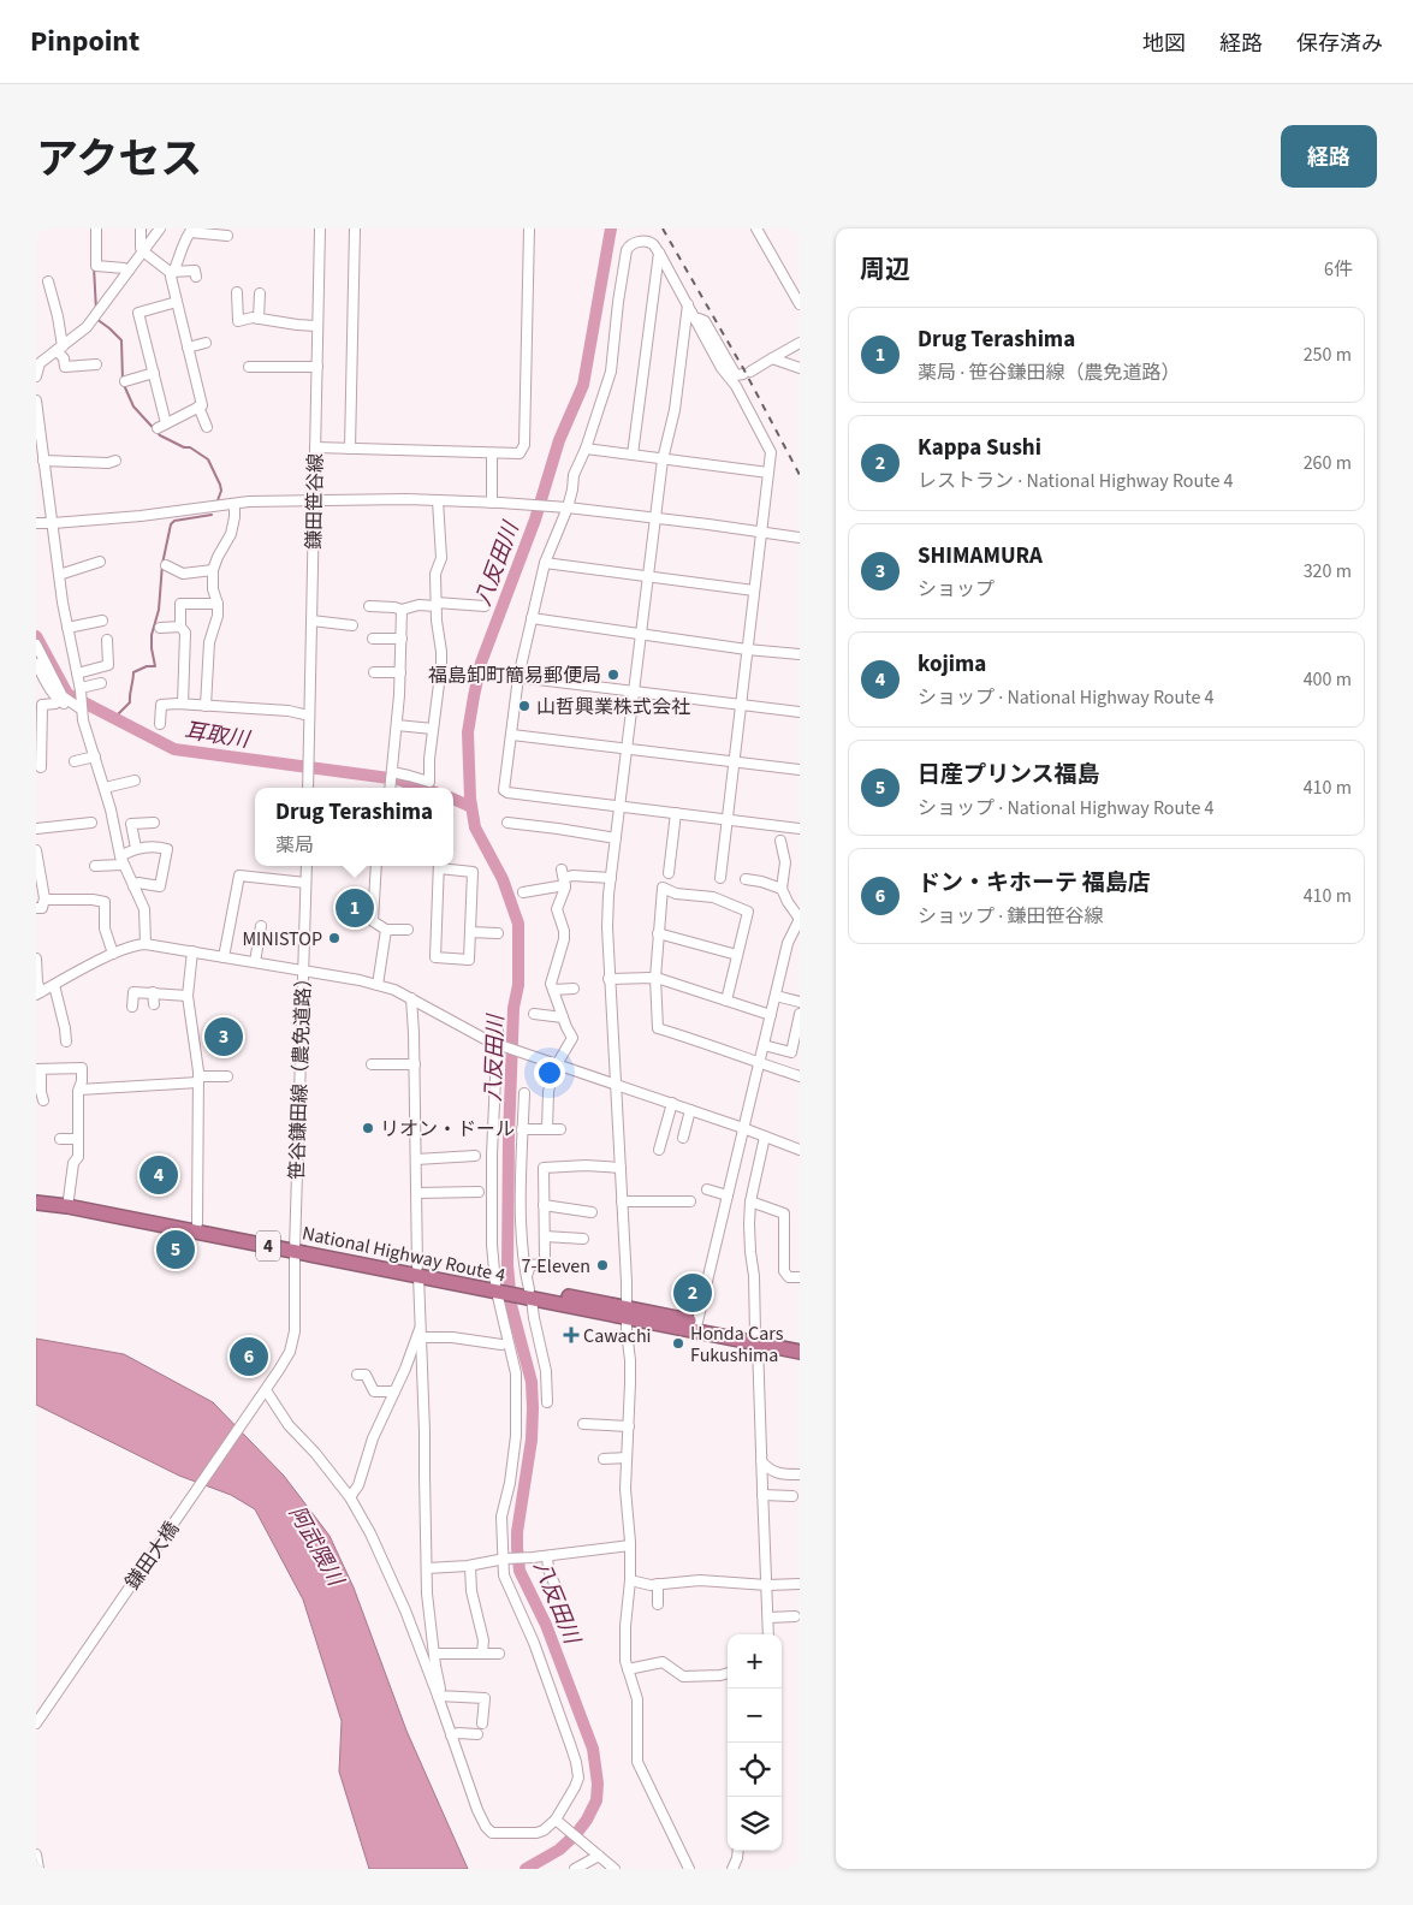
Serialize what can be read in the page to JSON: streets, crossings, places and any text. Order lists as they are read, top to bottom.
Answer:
{
  "streets": {
    "highway": ["4", "National Highway Route 4"],
    "street": ["鎌田笹谷線", "笹谷鎌田線（農免道路）", "鎌田大橋"]
  },
  "crossings": [
    ["笹谷鎌田線（農免道路）", "National Highway Route 4"]
  ],
  "water": ["八反田川", "耳取川", "阿武隈川"],
  "places": {
    "other": [
      "福島卸町簡易郵便局",
      "山哲興業株式会社",
      "MINISTOP",
      "リオン・ドール",
      "7-Eleven",
      "Honda Cars Fukushima"
    ],
    "health": ["Cawachi"]
  },
  "page": {
    "header": "Pinpoint",
    "nav": ["地図", "経路", "保存済み"],
    "title": "アクセス",
    "buttons": "経路",
    "heading": ["周辺", "6件"],
    "list": [
      {
        "mark": "1",
        "name": "Drug Terashima",
        "note": "薬局 · 笹谷鎌田線（農免道路）",
        "value": "250 m"
      },
      {
        "mark": "2",
        "name": "Kappa Sushi",
        "note": "レストラン · National Highway Route 4",
        "value": "260 m"
      },
      {
        "mark": "3",
        "name": "SHIMAMURA",
        "note": "ショップ",
        "value": "320 m"
      },
      {
        "mark": "4",
        "name": "kojima",
        "note": "ショップ · National Highway Route 4",
        "value": "400 m"
      },
      {
        "mark": "5",
        "name": "日産プリンス福島",
        "note": "ショップ · National Highway Route 4",
        "value": "410 m"
      },
      {
        "mark": "6",
        "name": "ドン・キホーテ 福島店",
        "note": "ショップ · 鎌田笹谷線",
        "value": "410 m"
      }
    ],
    "popup": ["Drug Terashima", "薬局"],
    "pins": [
      "1",
      "3",
      "4",
      "5",
      "2",
      "6"
    ],
    "map_buttons": ["+", "−"]
  }
}
